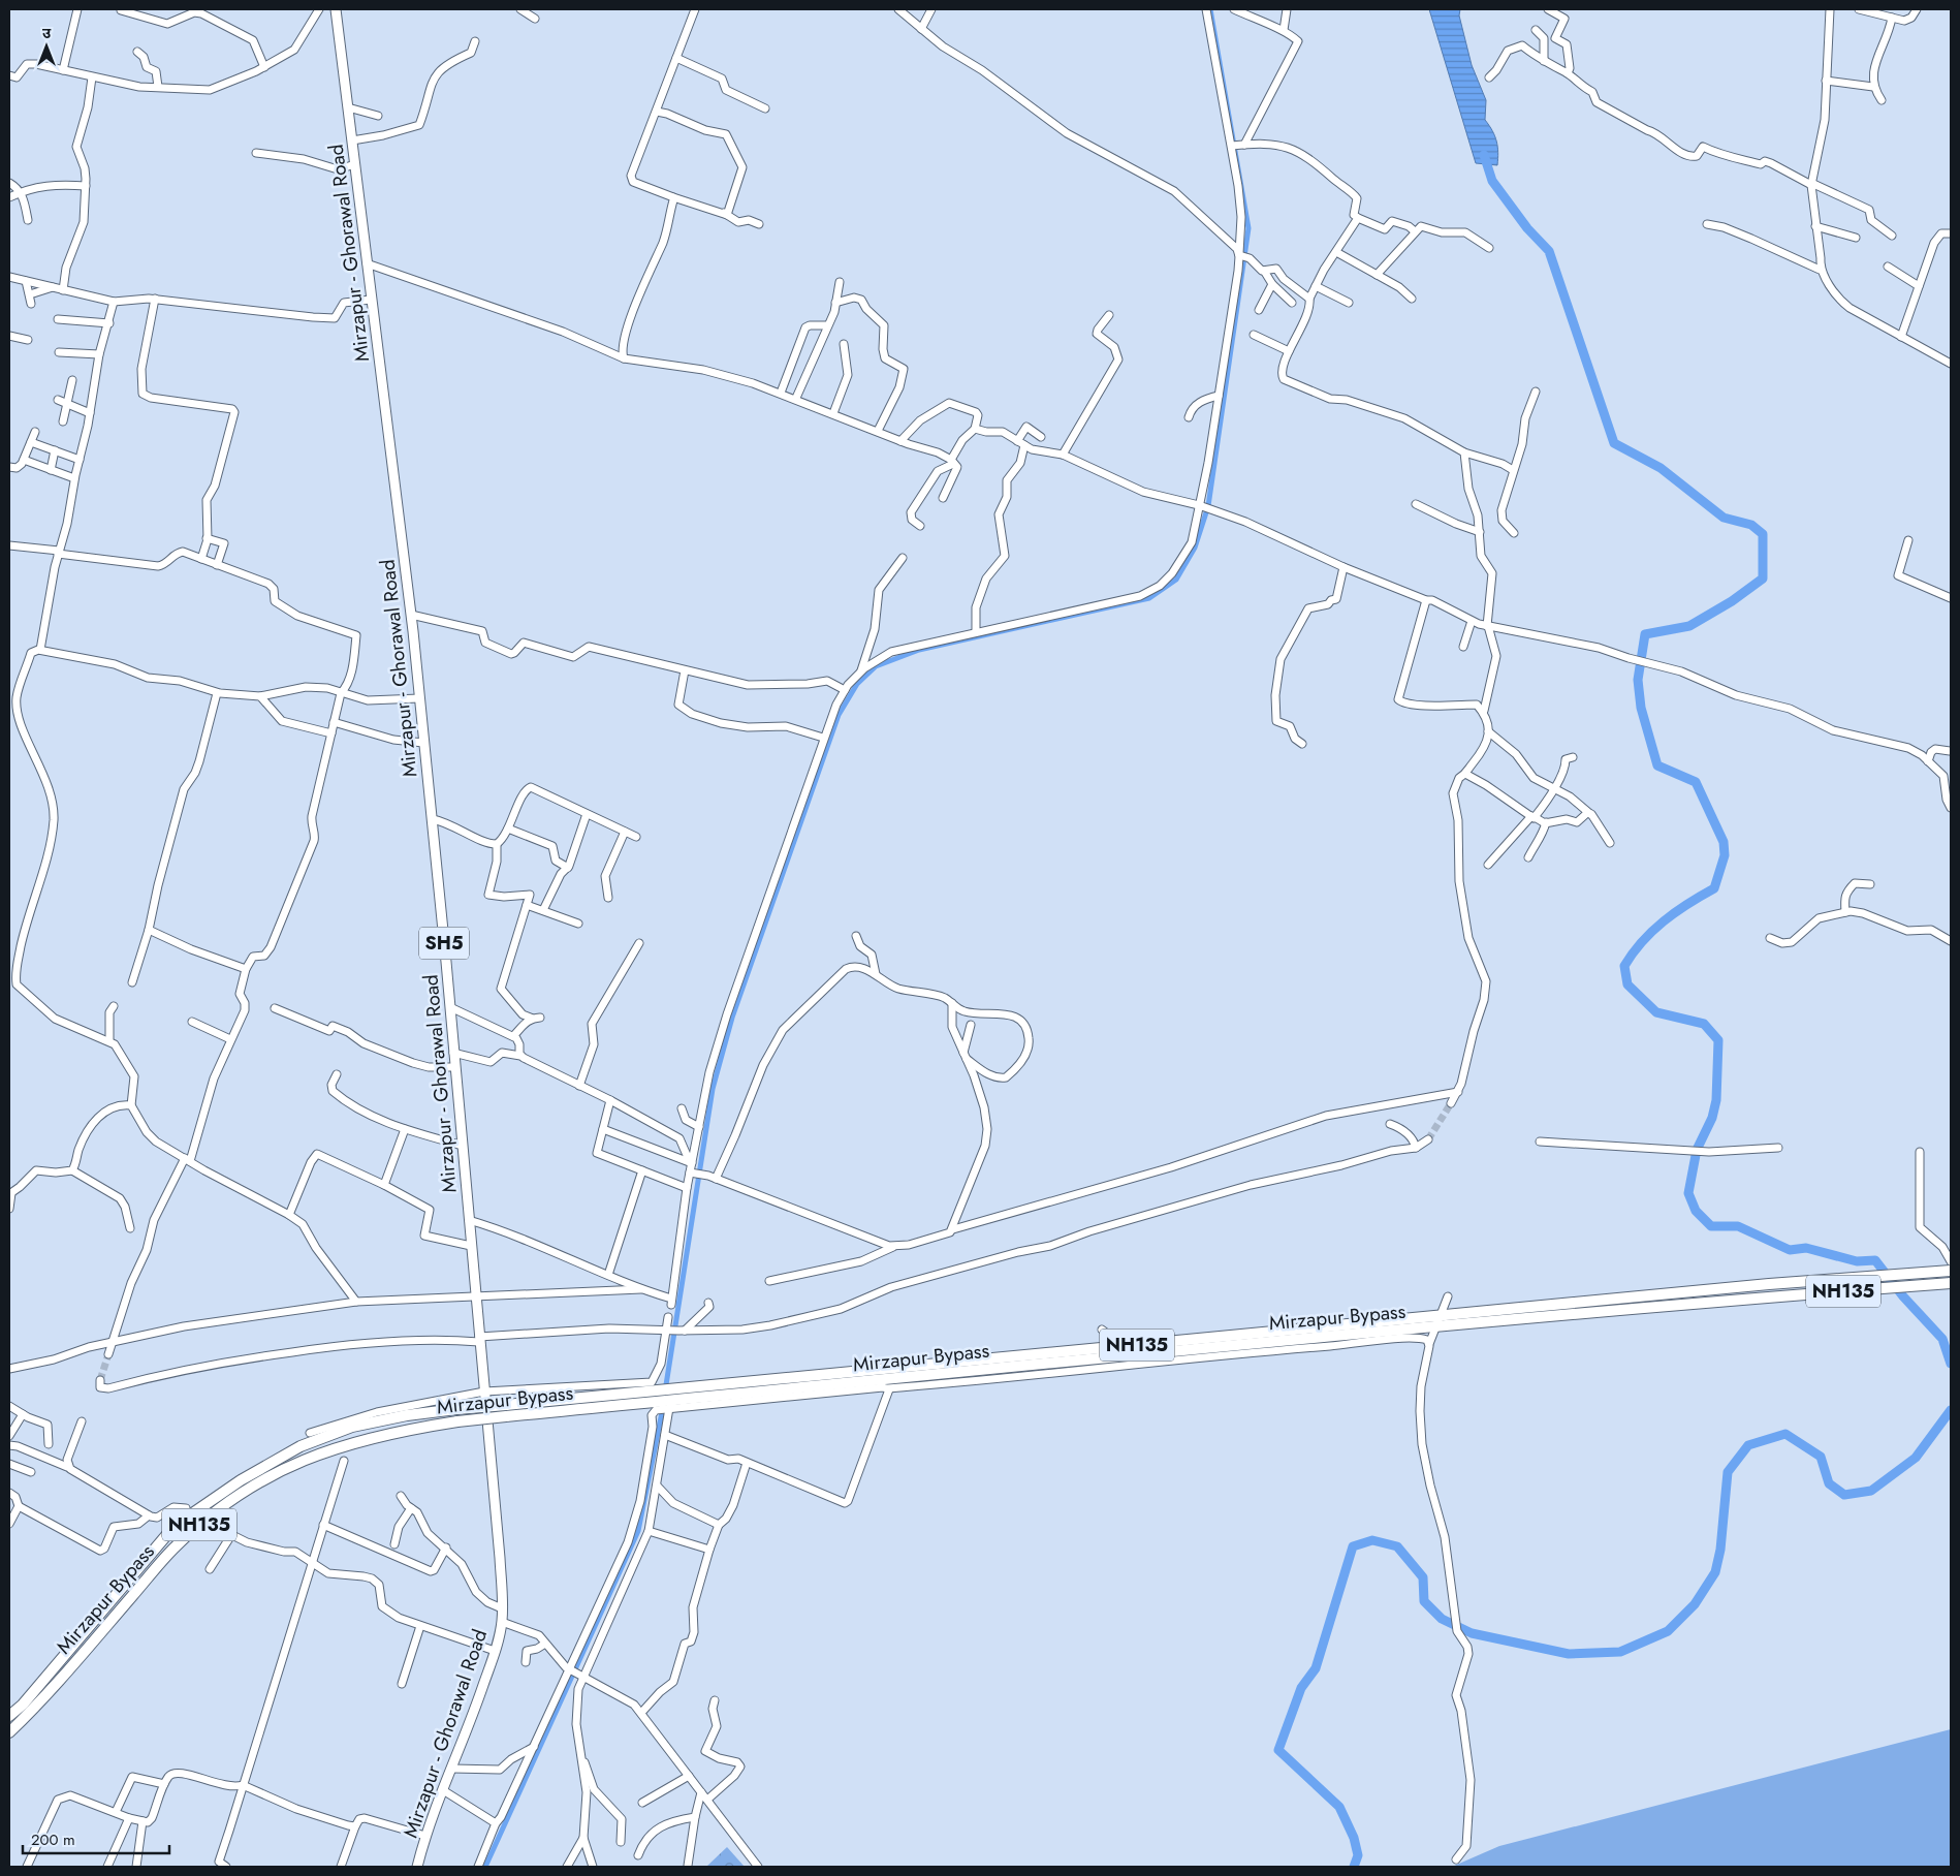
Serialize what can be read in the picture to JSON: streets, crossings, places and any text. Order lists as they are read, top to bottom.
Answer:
{
  "streets": {
    "highway": ["NH135", "Mirzapur Bypass"],
    "main road": ["Mirzapur - Ghorawal Road", "SH5"]
  },
  "scale_bar": "200 m",
  "north": "top"
}
